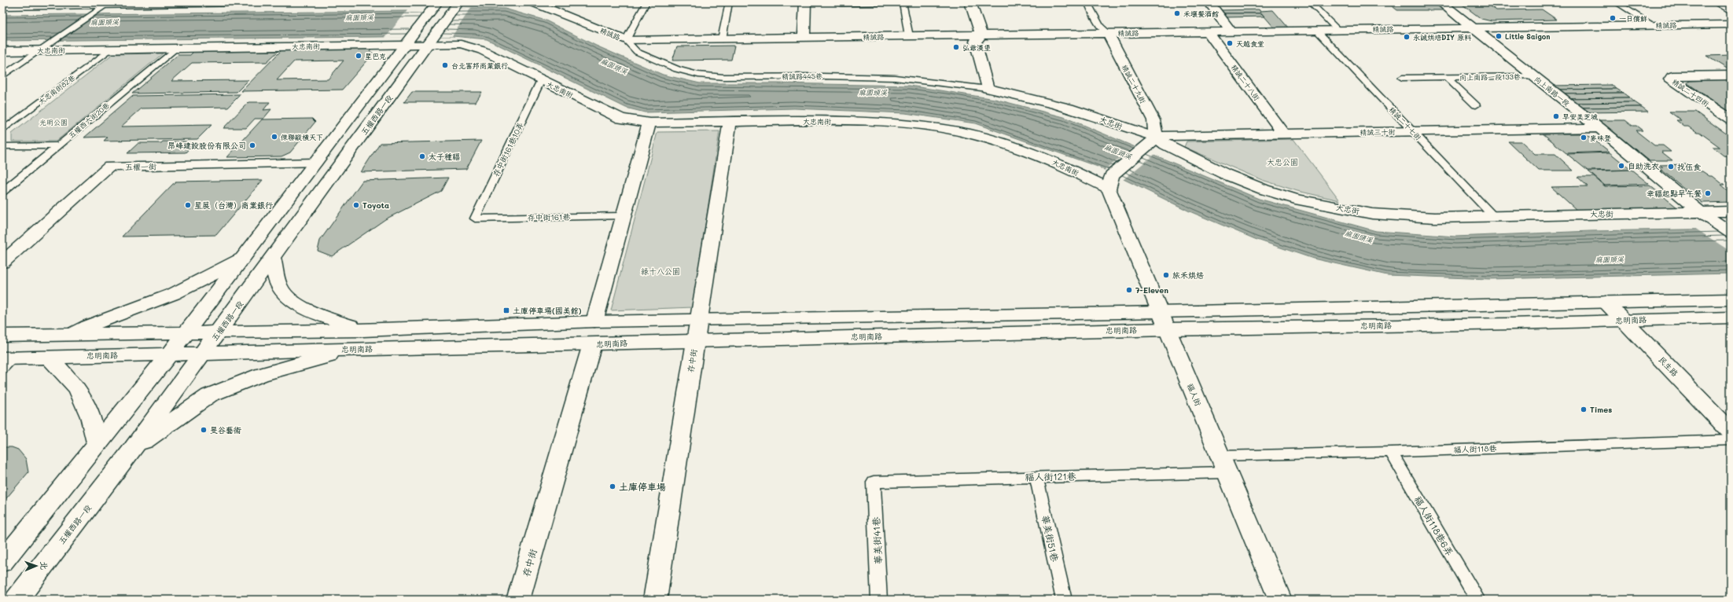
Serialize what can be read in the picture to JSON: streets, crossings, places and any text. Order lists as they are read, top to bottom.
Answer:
{
  "streets": {
    "street": [
      "精誠路",
      "大忠南街",
      "精誠二十八街",
      "精誠二十九街",
      "向上南路一段",
      "精誠二十四街",
      "五權西路一段",
      "大忠街",
      "精誠三十街",
      "五權一街",
      "忠明南路",
      "存中街",
      "民生路",
      "福人街"
    ],
    "lane": [
      "精誠路445巷",
      "向上南路一段133巷",
      "大忠南街82巷",
      "五權西六街20巷",
      "精誠二十七街",
      "存中街161巷10弄",
      "存中街161巷",
      "福人街118巷",
      "福人街121巷",
      "福人街118巷6弄",
      "華美街51巷",
      "華美街41巷"
    ]
  },
  "crossings": [
    ["精誠路", "精誠路445巷"],
    ["精誠路", "精誠二十八街"],
    ["精誠路", "精誠二十九街"],
    ["精誠路", "向上南路一段"],
    ["精誠路", "精誠二十七街"],
    ["大忠南街", "大忠南街82巷"],
    ["大忠南街", "五權西路一段"],
    ["大忠南街", "五權西六街20巷"],
    ["大忠南街", "存中街161巷10弄"],
    ["大忠南街", "存中街"],
    ["大忠南街", "福人街"],
    ["精誠路445巷", "大忠街"],
    ["向上南路一段133巷", "向上南路一段"],
    ["精誠二十八街", "精誠三十街"],
    ["精誠二十九街", "大忠街"],
    ["精誠二十九街", "精誠三十街"],
    ["向上南路一段", "大忠街"],
    ["向上南路一段", "精誠三十街"],
    ["五權西路一段", "忠明南路"],
    ["大忠街", "精誠二十七街"],
    ["大忠街", "精誠三十街"],
    ["精誠二十七街", "精誠三十街"],
    ["存中街161巷10弄", "存中街161巷"],
    ["忠明南路", "存中街"],
    ["忠明南路", "民生路"],
    ["忠明南路", "福人街"],
    ["福人街", "福人街118巷"],
    ["福人街", "福人街121巷"],
    ["福人街118巷", "福人街121巷"],
    ["福人街118巷", "福人街118巷6弄"],
    ["福人街121巷", "華美街51巷"],
    ["福人街121巷", "華美街41巷"]
  ],
  "water": ["麻園頭溪"],
  "parks": ["光明公園", "大忠公園", "綠十八公園"],
  "places": {
    "other": [
      "禾壤餐酒館",
      "一日償鮮",
      "Little Saigon",
      "永誠烘培DIY 原料",
      "天越食堂",
      "弘爺漢堡",
      "星巴克",
      "台北富邦商業銀行",
      "早安美芝城",
      "傑聯縱橫天下",
      "麥味登",
      "昂峰建設股份有限公司",
      "太子種福",
      "自助洗衣",
      "找伍食",
      "幸福起點早午餐",
      "星展（台灣）商業銀行",
      "Toyota",
      "旅禾烘焙",
      "7-Eleven",
      "Times",
      "旻谷藝術",
      "土庫停車場"
    ],
    "transit": ["土庫停車場(國美館)"]
  },
  "north": "right"
}
